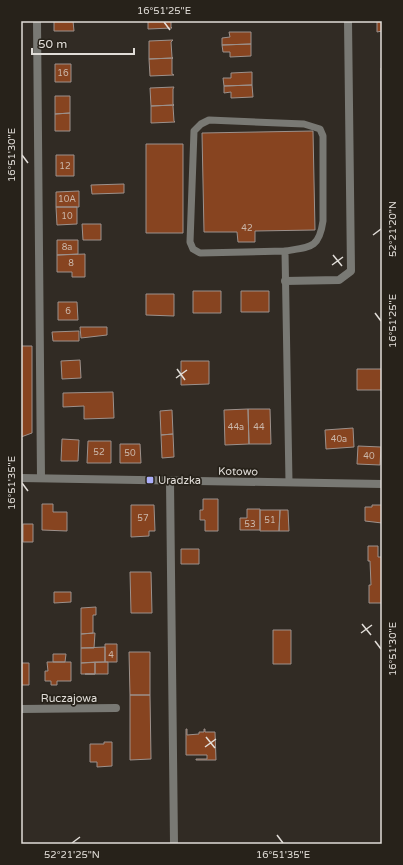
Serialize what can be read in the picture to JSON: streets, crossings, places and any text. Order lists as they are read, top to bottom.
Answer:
{
  "streets": {
    "street": ["Kotowo", "Ruczajowa"]
  },
  "places": {
    "transit": ["Uradzka"]
  },
  "house_numbers": [
    "16",
    "12",
    "10A",
    "10",
    "42",
    "8a",
    "8",
    "6",
    "44a",
    "44",
    "40a",
    "52",
    "50",
    "40",
    "57",
    "51",
    "53",
    "4"
  ],
  "scale_bar": "50 m",
  "coordinates": [
    "16°51'25\"E",
    "16°51'30\"E",
    "52°21'20\"N",
    "16°51'35\"E",
    "52°21'25\"N"
  ]
}
